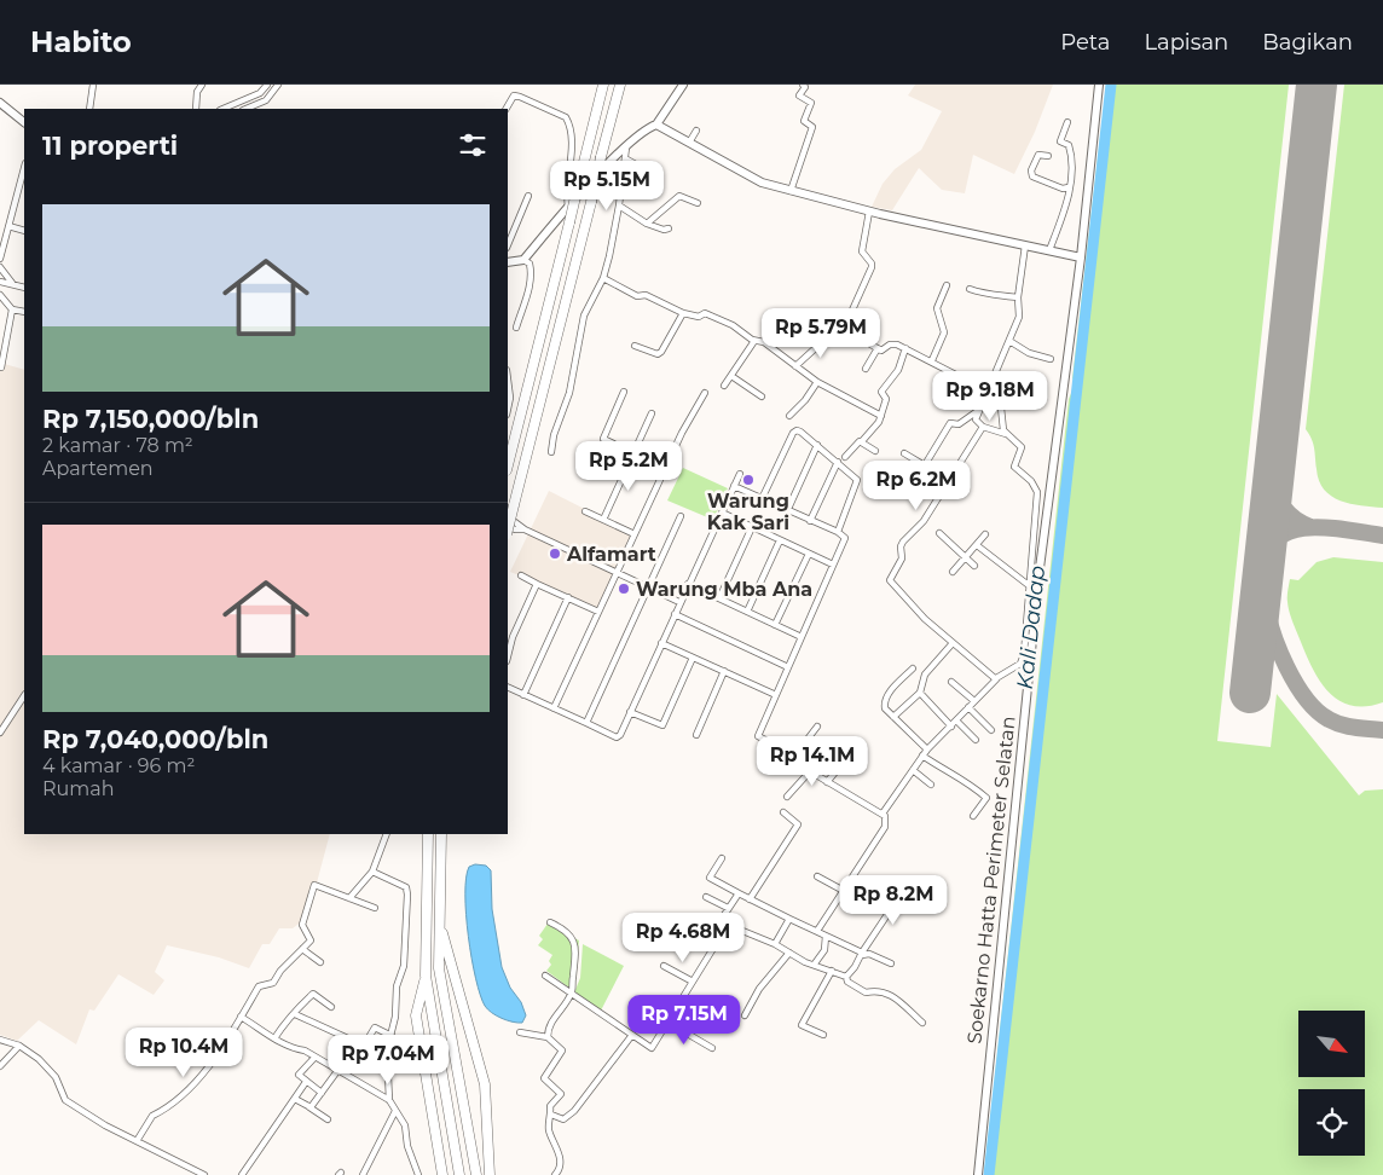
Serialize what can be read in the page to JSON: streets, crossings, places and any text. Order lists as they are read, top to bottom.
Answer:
{
  "streets": {
    "main road": ["Soekarno Hatta Perimeter Selatan"]
  },
  "water": ["Kali Dadap"],
  "places": ["Warung Kak Sari", "Alfamart", "Warung Mba Ana"],
  "north": "bottom right",
  "page": {
    "header": "Habito",
    "nav": ["Peta", "Lapisan", "Bagikan"],
    "heading": "11 properti",
    "price": [
      "Rp 5.15M",
      "Rp 5.79M",
      "Rp 9.18M",
      "Rp 5.2M",
      "Rp 6.2M",
      "Rp 14.1M",
      "Rp 8.2M",
      "Rp 4.68M",
      "Rp 7.15M",
      "Rp 10.4M",
      "Rp 7.04M"
    ],
    "list": [
      {
        "name": "Rp 7,150,000/bln",
        "note": "2 kamar · 78 m² · Apartemen"
      },
      {
        "name": "Rp 7,040,000/bln",
        "note": "4 kamar · 96 m² · Rumah"
      }
    ]
  }
}
